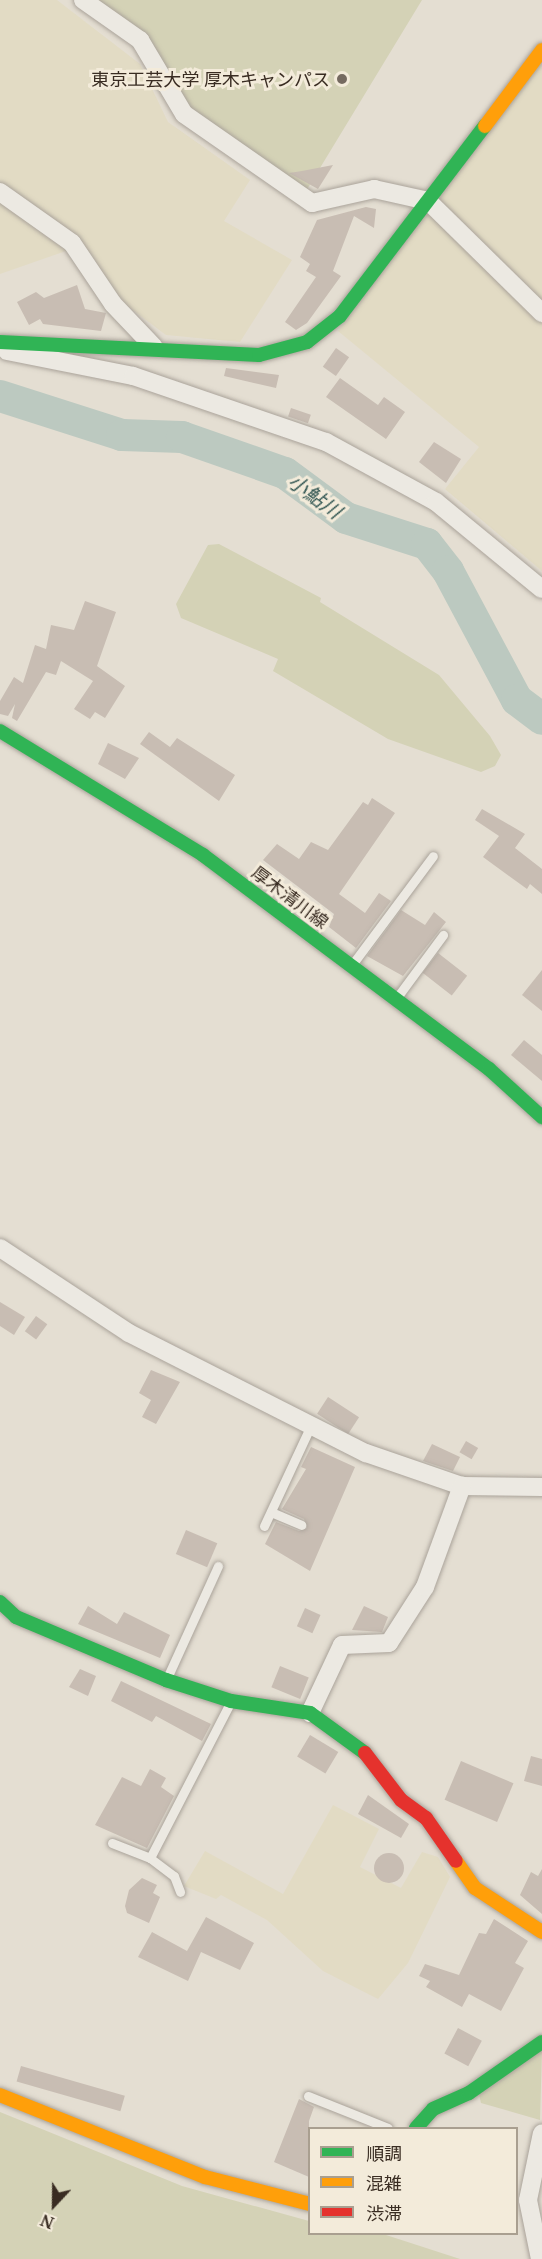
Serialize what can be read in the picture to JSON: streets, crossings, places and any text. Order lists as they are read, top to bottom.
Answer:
{
  "streets": {
    "street": ["厚木清川線"]
  },
  "water": ["小鮎川"],
  "places": ["東京工芸大学 厚木キャンパス"],
  "legend": ["順調", "混雑", "渋滞"],
  "north": "bottom"
}
